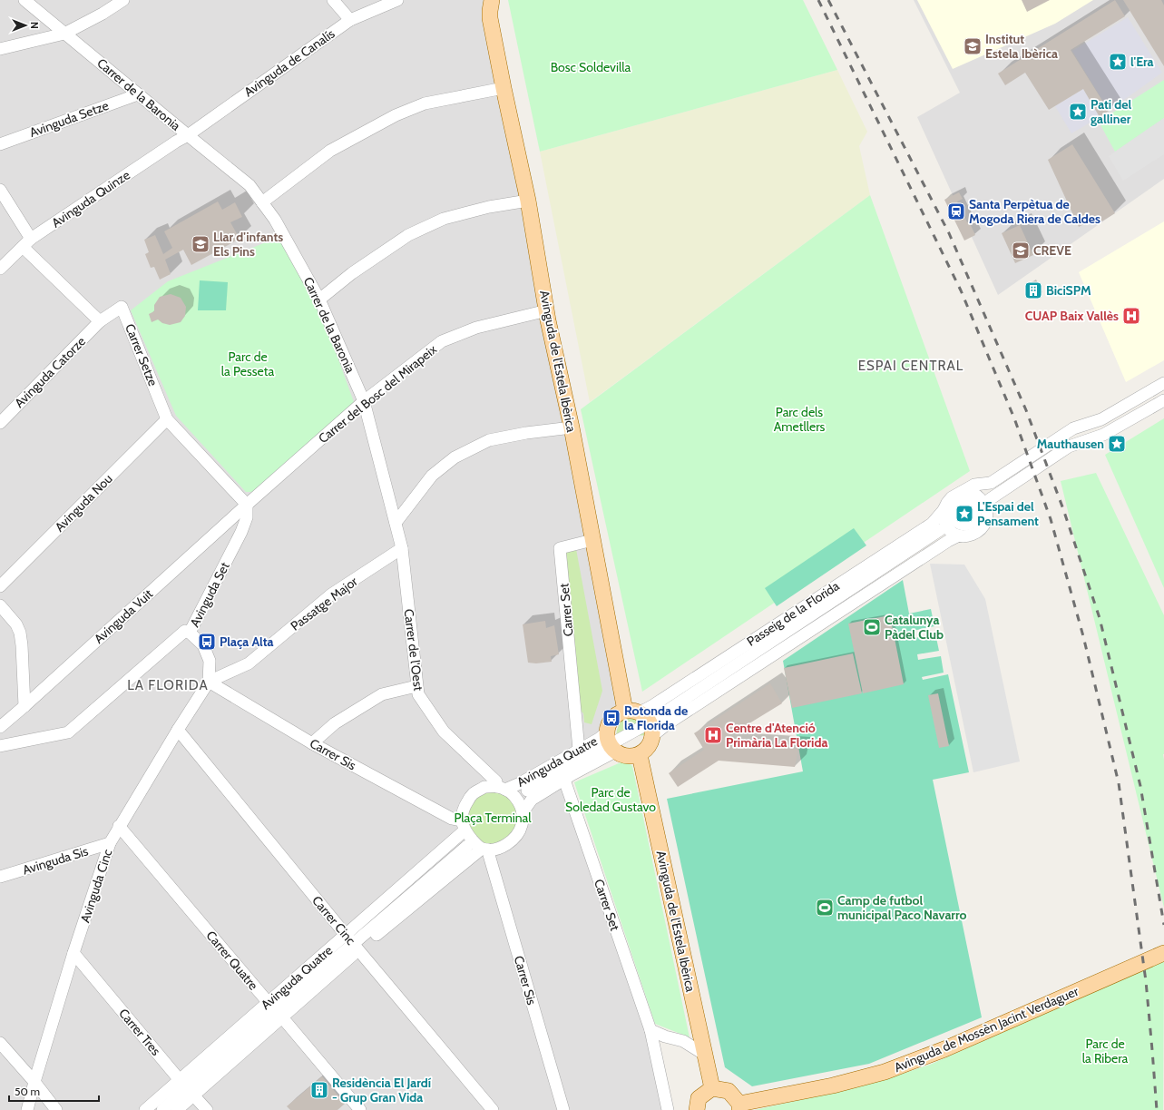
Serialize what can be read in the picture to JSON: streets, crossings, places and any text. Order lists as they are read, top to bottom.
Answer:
{
  "streets": {
    "main road": ["Avinguda de l'Estela Ibèrica", "Avinguda de Mossèn Jacint Verdaguer"],
    "street": [
      "Avinguda de Canalís",
      "Carrer de la Baronia",
      "Avinguda Setze",
      "Avinguda Quinze",
      "Carrer Setze",
      "Avinguda Catorze",
      "Carrer del Bosc del Mirapeix",
      "Avinguda Nou",
      "Avinguda Set",
      "Passatge Major",
      "Carrer Set",
      "Passeig de la Florida",
      "Avinguda Vuit",
      "Carrer de l'Oest",
      "Carrer Sis",
      "Avinguda Quatre",
      "Avinguda Sis",
      "Avinguda Cinc",
      "Carrer Cinc",
      "Carrer Quatre",
      "Carrer Tres"
    ]
  },
  "crossings": [
    ["Avinguda de Canalís", "Carrer de la Baronia"],
    ["Avinguda de Canalís", "Avinguda Quinze"],
    ["Carrer de la Baronia", "Avinguda Setze"],
    ["Carrer de la Baronia", "Avinguda Quinze"],
    ["Carrer de la Baronia", "Carrer del Bosc del Mirapeix"],
    ["Carrer de la Baronia", "Passatge Major"],
    ["Carrer de la Baronia", "Carrer de l'Oest"],
    ["Carrer Setze", "Avinguda Catorze"],
    ["Carrer Setze", "Carrer del Bosc del Mirapeix"],
    ["Carrer Setze", "Avinguda Nou"],
    ["Carrer Setze", "Avinguda Set"],
    ["Carrer Setze", "Avinguda Vuit"],
    ["Avinguda de l'Estela Ibèrica", "Carrer del Bosc del Mirapeix"],
    ["Avinguda de l'Estela Ibèrica", "Carrer Set"],
    ["Avinguda de l'Estela Ibèrica", "Passeig de la Florida"],
    ["Carrer del Bosc del Mirapeix", "Avinguda Set"],
    ["Carrer del Bosc del Mirapeix", "Avinguda Vuit"],
    ["Avinguda Set", "Avinguda Vuit"],
    ["Passatge Major", "Carrer de l'Oest"],
    ["Passatge Major", "Carrer Sis"],
    ["Passatge Major", "Avinguda Cinc"],
    ["Carrer Set", "Avinguda Quatre"],
    ["Carrer de l'Oest", "Carrer Sis"],
    ["Carrer de l'Oest", "Avinguda Quatre"],
    ["Carrer Sis", "Avinguda Quatre"],
    ["Carrer Sis", "Avinguda Cinc"],
    ["Avinguda Quatre", "Carrer Cinc"],
    ["Avinguda Quatre", "Carrer Quatre"],
    ["Avinguda Quatre", "Carrer Tres"],
    ["Avinguda Sis", "Avinguda Cinc"],
    ["Avinguda Cinc", "Carrer Cinc"],
    ["Avinguda Cinc", "Carrer Quatre"],
    ["Avinguda Cinc", "Carrer Tres"]
  ],
  "districts": ["ESPAI CENTRAL", "LA FLORIDA"],
  "parks": [
    "Bosc Soldevilla",
    "Parc de la Pesseta",
    "Parc dels Ametllers",
    "Parc de Soledad Gustavo",
    "Plaça Terminal",
    "Parc de la Ribera"
  ],
  "places": {
    "school or university": ["Institut Estela Ibèrica", "Llar d'infants Els Pins", "CREVE"],
    "place": [
      "l'Era",
      "Pati del galliner",
      "Mauthausen",
      "L'Espai del Pensament"
    ],
    "station": ["Santa Perpètua de Mogoda Riera de Caldes"],
    "building": ["BiciSPM", "Residència El Jardí - Grup Gran Vida"],
    "hospital": ["CUAP Baix Vallès", "Centre d'Atenció Primària La Florida"],
    "sports": ["Catalunya Pàdel Club", "Camp de futbol municipal Paco Navarro"],
    "bus stop": ["Plaça Alta", "Rotonda de la Florida"]
  },
  "scale_bar": "50 m",
  "north": "right"
}
